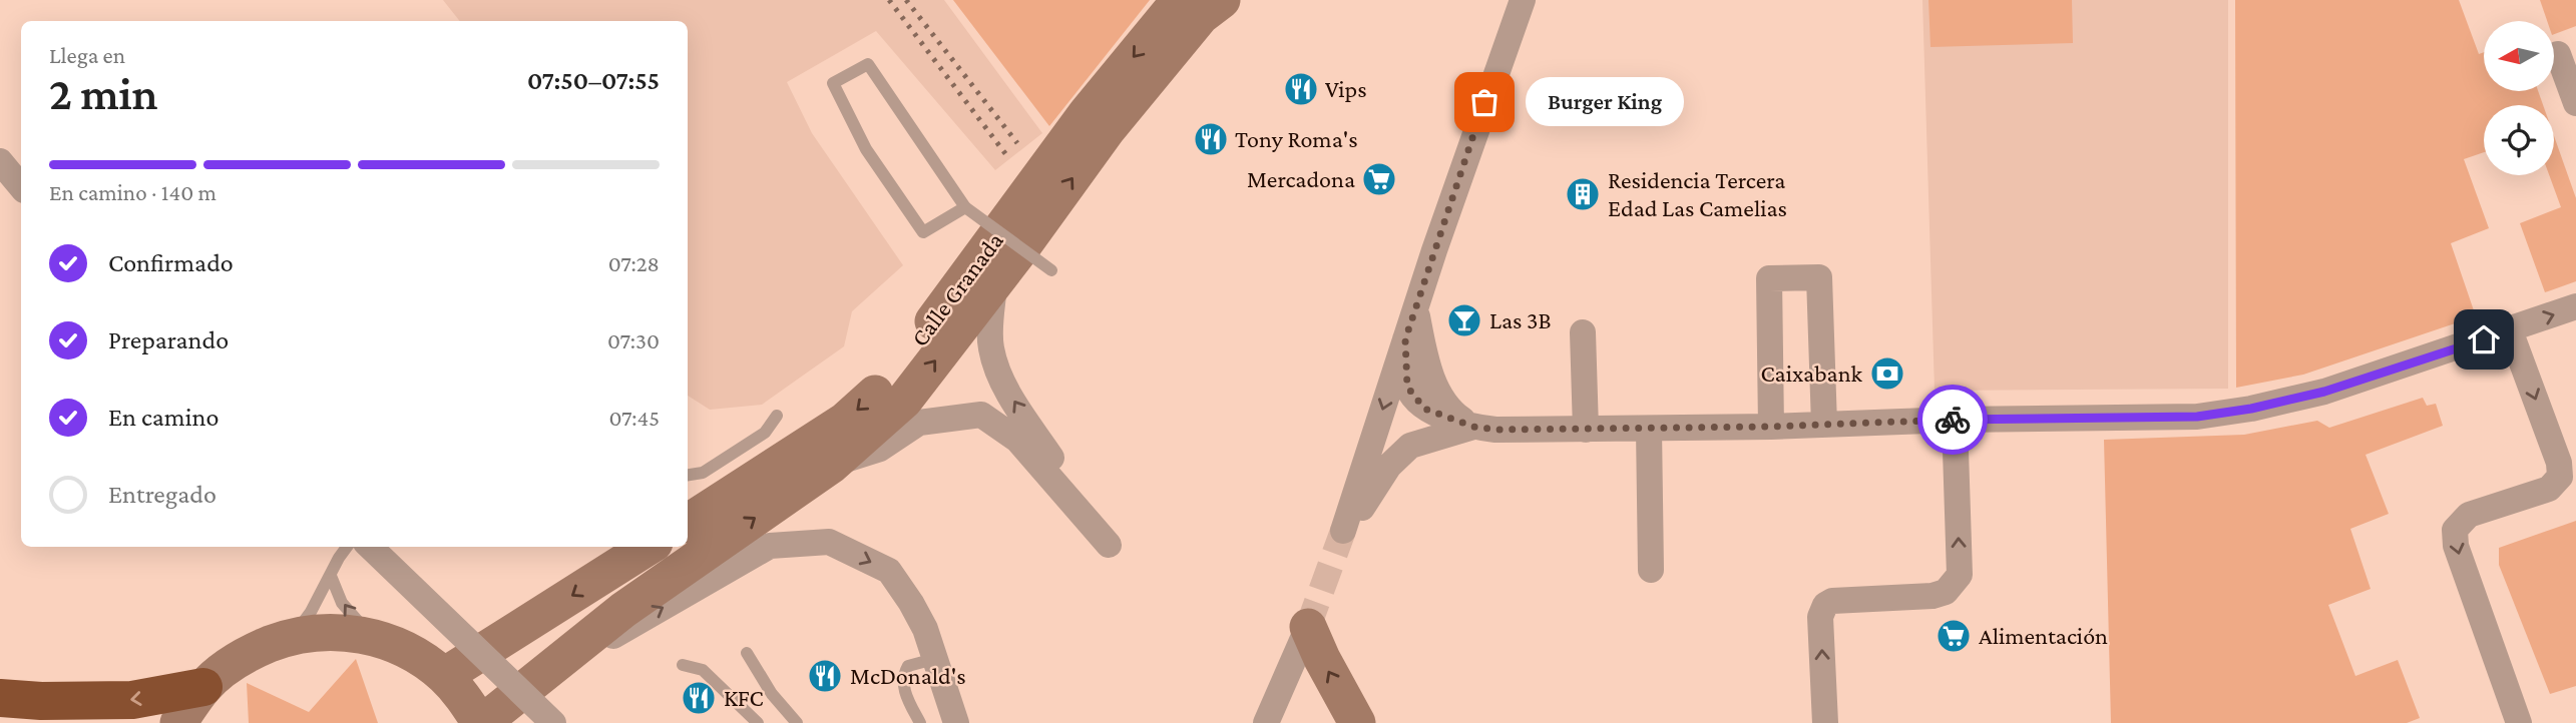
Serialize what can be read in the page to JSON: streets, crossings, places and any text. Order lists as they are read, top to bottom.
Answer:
{
  "streets": {
    "street": ["Calle Granada"]
  },
  "places": {
    "restaurant": [
      "Vips",
      "Tony Roma's",
      "McDonald's",
      "KFC"
    ],
    "other": ["Burger King"],
    "supermarket": ["Mercadona", "Alimentación"],
    "building": ["Residencia Tercera Edad Las Camelias"],
    "bar": ["Las 3B"],
    "bank": ["Caixabank"]
  },
  "north": "left",
  "page": {
    "heading": ["2 min", "Llega en", "07:50–07:55"],
    "bubble": "Burger King",
    "bar": "En camino · 140 m",
    "list": [
      ["Confirmado", "07:28"],
      ["Preparando", "07:30"],
      ["En camino", "07:45"],
      "Entregado"
    ]
  }
}
